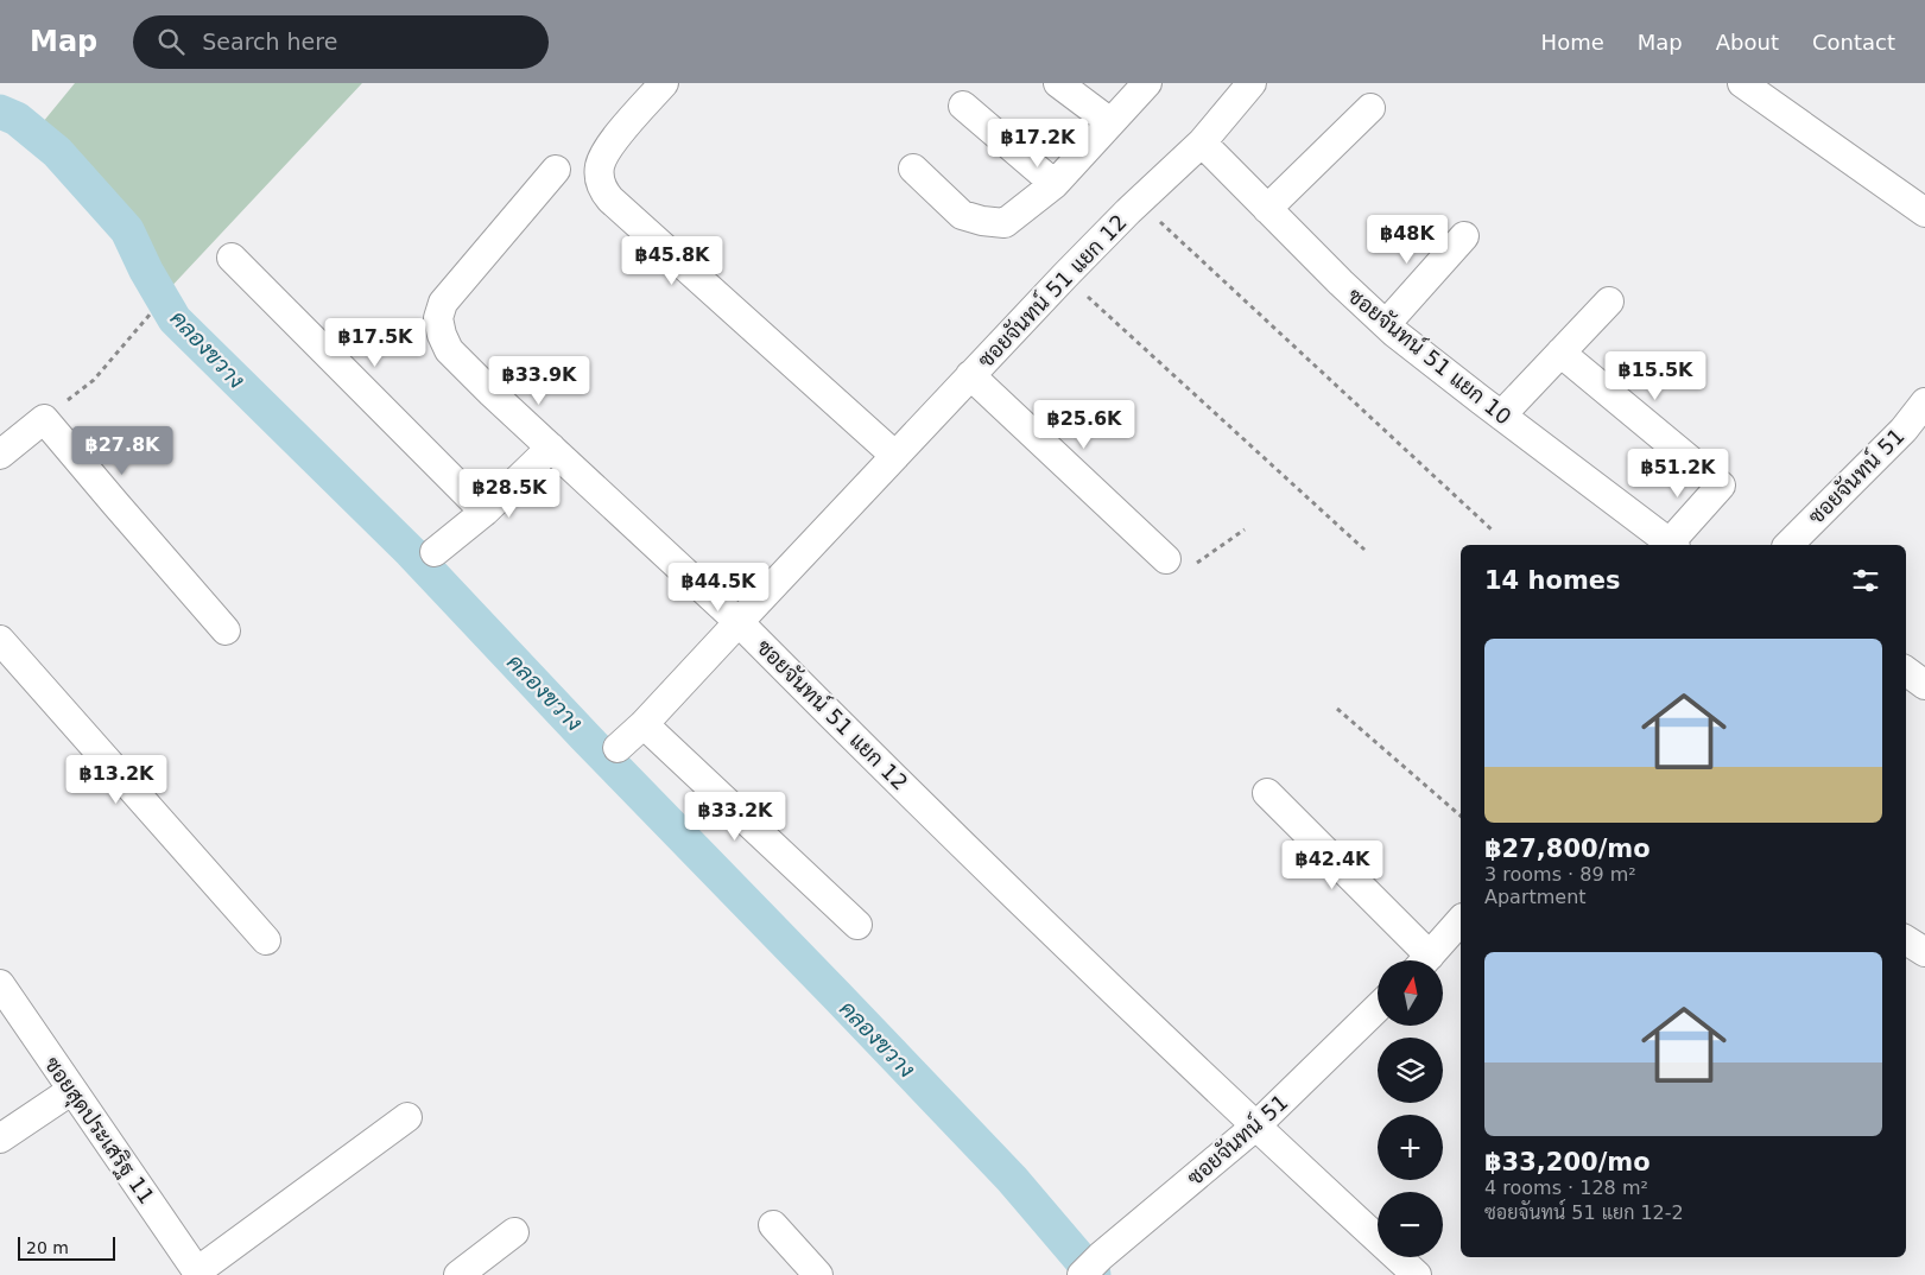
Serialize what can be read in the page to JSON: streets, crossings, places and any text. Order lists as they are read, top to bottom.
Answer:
{
  "streets": {
    "street": [
      "ซอยจันทน์ 51 แยก 12",
      "ซอยจันทน์ 51 แยก 10",
      "ซอยจันทน์ 51",
      "ซอยสุดประเสริฐ 11"
    ]
  },
  "crossings": [
    ["ซอยจันทน์ 51 แยก 12", "ซอยจันทน์ 51 แยก 10"],
    ["ซอยจันทน์ 51 แยก 12", "ซอยจันทน์ 51"]
  ],
  "water": ["คลองขวาง"],
  "scale_bar": "20 m",
  "north": "top",
  "page": {
    "header": "Map",
    "search": "Search here",
    "nav": [
      "Home",
      "Map",
      "About",
      "Contact"
    ],
    "price": [
      "฿17.2K",
      "฿48K",
      "฿45.8K",
      "฿17.5K",
      "฿15.5K",
      "฿33.9K",
      "฿25.6K",
      "฿27.8K",
      "฿51.2K",
      "฿28.5K",
      "฿44.5K",
      "฿13.2K",
      "฿33.2K",
      "฿42.4K"
    ],
    "heading": "14 homes",
    "list": [
      {
        "name": "฿27,800/mo",
        "note": "3 rooms · 89 m² · Apartment"
      },
      {
        "name": "฿33,200/mo",
        "note": "4 rooms · 128 m² · ซอยจันทน์ 51 แยก 12-2"
      }
    ],
    "map_buttons": ["+", "−"],
    "scale": "20 m"
  }
}
